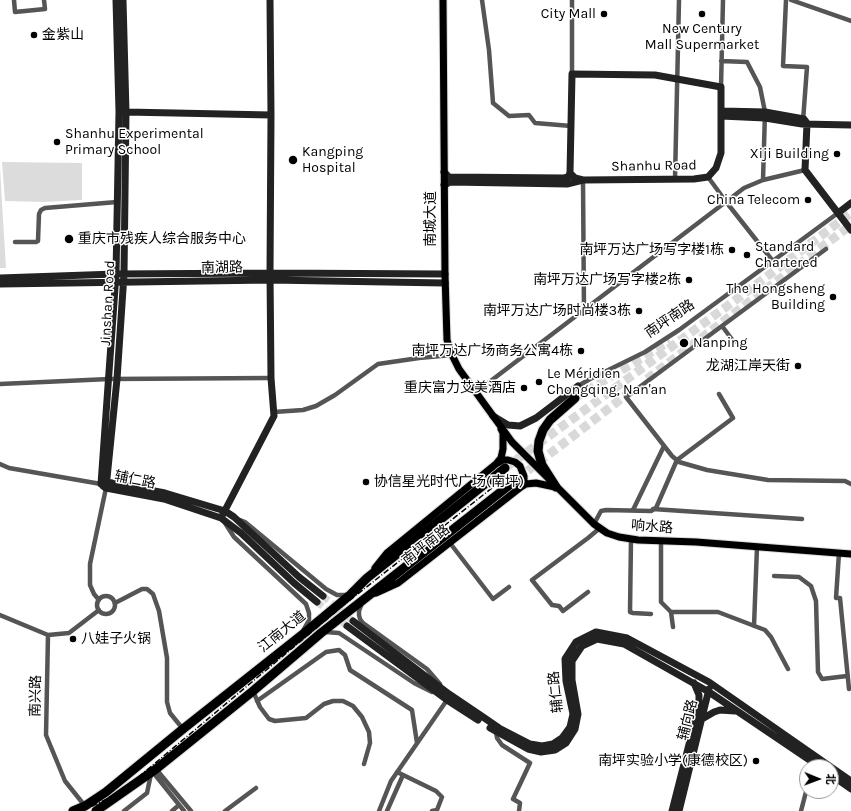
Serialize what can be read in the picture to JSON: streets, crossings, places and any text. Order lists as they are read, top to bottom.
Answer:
{
  "streets": {
    "highway": ["江南大道"],
    "main road": [
      "Shanhu Road",
      "南城大道",
      "南湖路",
      "Jinshan Road",
      "南坪南路",
      "辅仁路",
      "响水路",
      "辅向路"
    ],
    "street": ["南兴路"]
  },
  "crossings": [
    ["Shanhu Road", "南城大道"],
    ["南城大道", "南湖路"],
    ["南城大道", "南坪南路"],
    ["南城大道", "响水路"],
    ["南湖路", "Jinshan Road"],
    ["Jinshan Road", "辅仁路"],
    ["南坪南路", "响水路"],
    ["南坪南路", "江南大道"],
    ["辅仁路", "辅向路"],
    ["江南大道", "南兴路"]
  ],
  "places": [
    "City Mall",
    "New Century Mall Supermarket",
    "金紫山",
    "Shanhu Experimental Primary School",
    "Xiji Building",
    "Kangping Hospital",
    "China Telecom",
    "重庆市残疾人综合服务中心",
    "南坪万达广场写字楼1栋",
    "Standard Chartered",
    "南坪万达广场写字楼2栋",
    "The Hongsheng Building",
    "南坪万达广场时尚楼3栋",
    "Nanping",
    "南坪万达广场商务公寓4栋",
    "龙湖江岸天街",
    "Le Méridien Chongqing, Nan'an",
    "重庆富力艾美酒店",
    "协信星光时代广场(南坪)",
    "八娃子火锅",
    "南坪实验小学(康德校区)"
  ],
  "north": "right"
}
